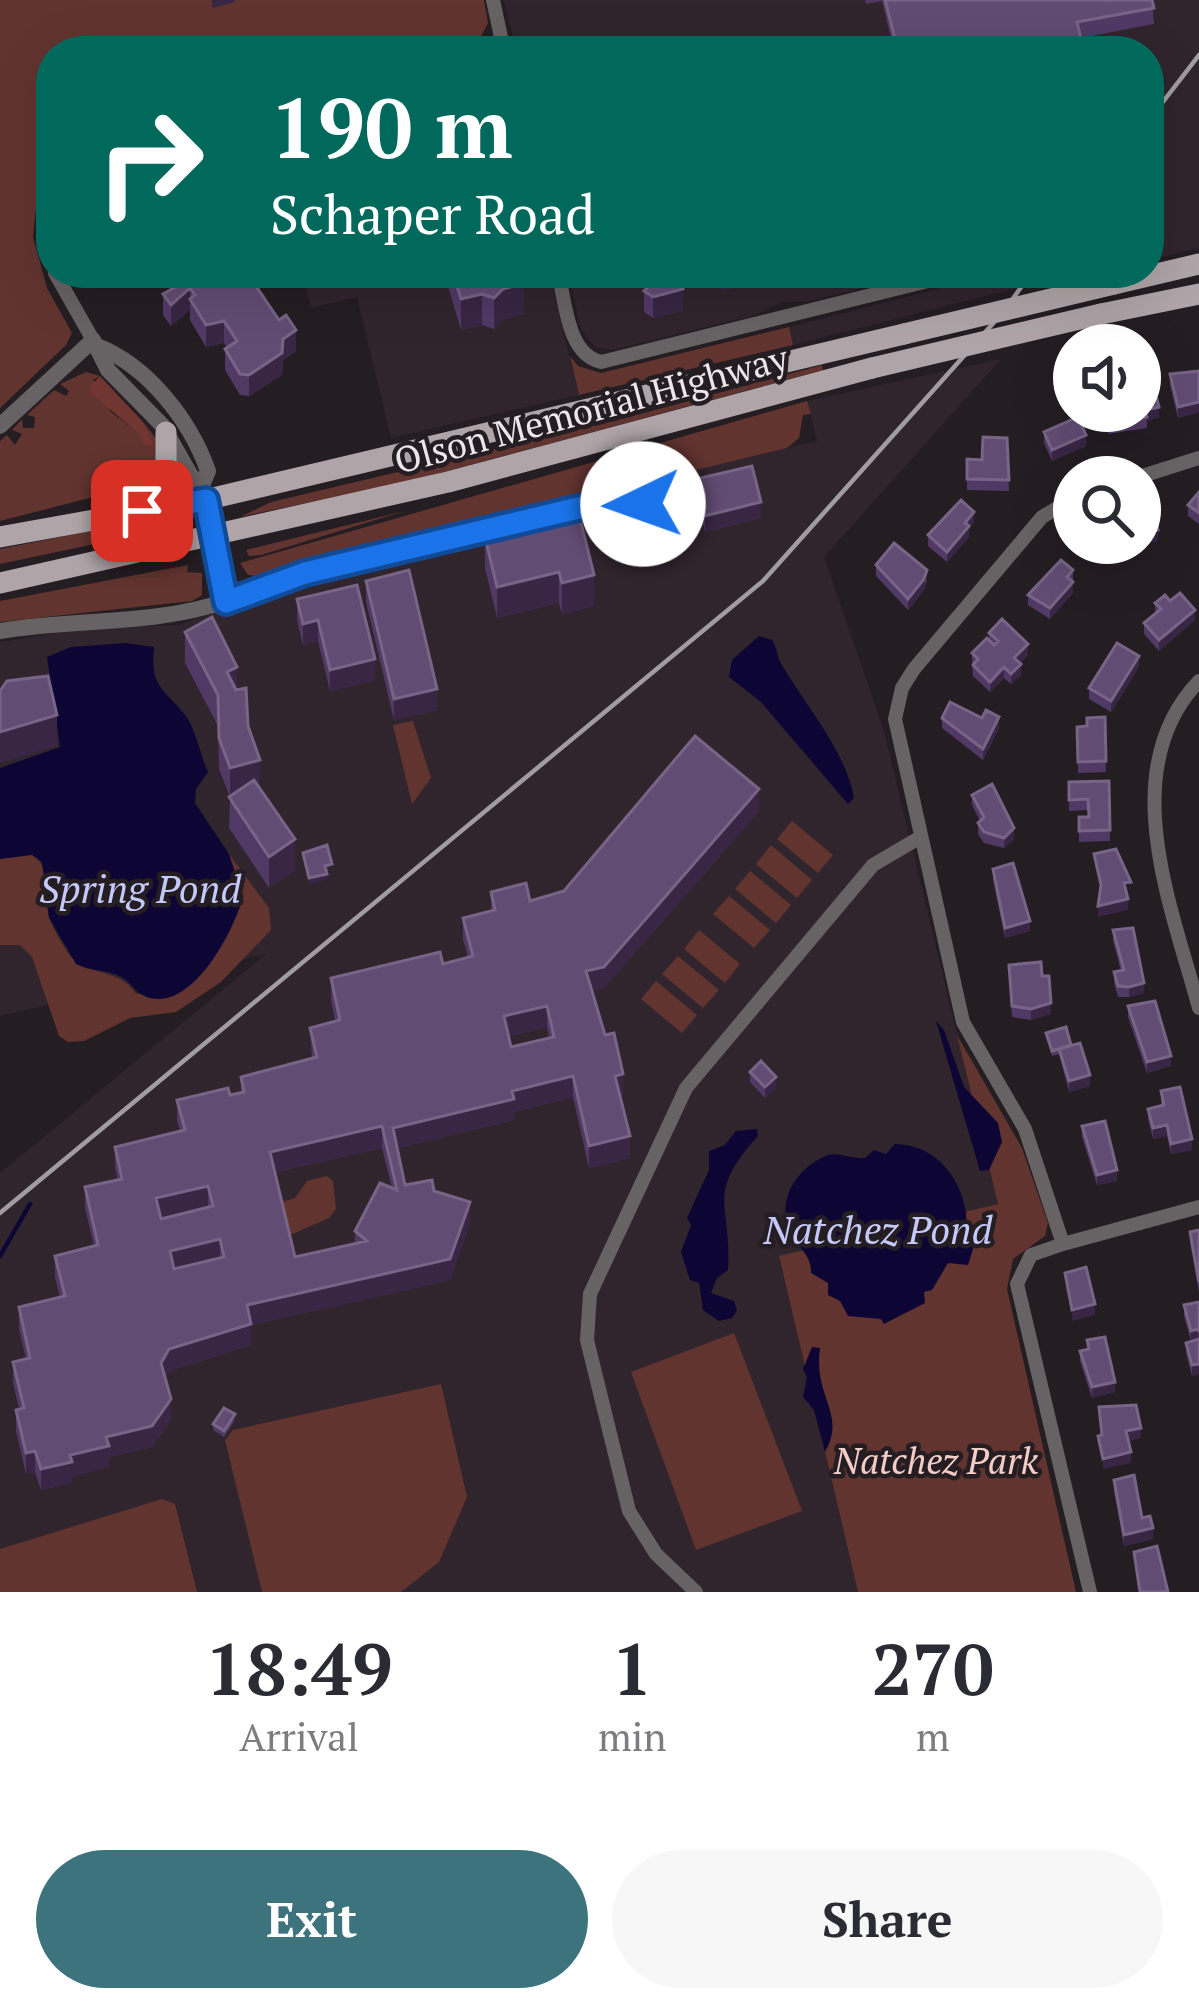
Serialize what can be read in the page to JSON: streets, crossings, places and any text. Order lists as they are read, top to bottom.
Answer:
{
  "streets": {
    "main road": ["Olson Memorial Highway"]
  },
  "water": ["Spring Pond", "Natchez Pond"],
  "parks": ["Natchez Park"],
  "page": {
    "turn": ["190 m", "Schaper Road"],
    "eta": [
      "18:49",
      "Arrival",
      "1",
      "min",
      "270",
      "m"
    ],
    "buttons": ["Exit", "Share"]
  }
}
